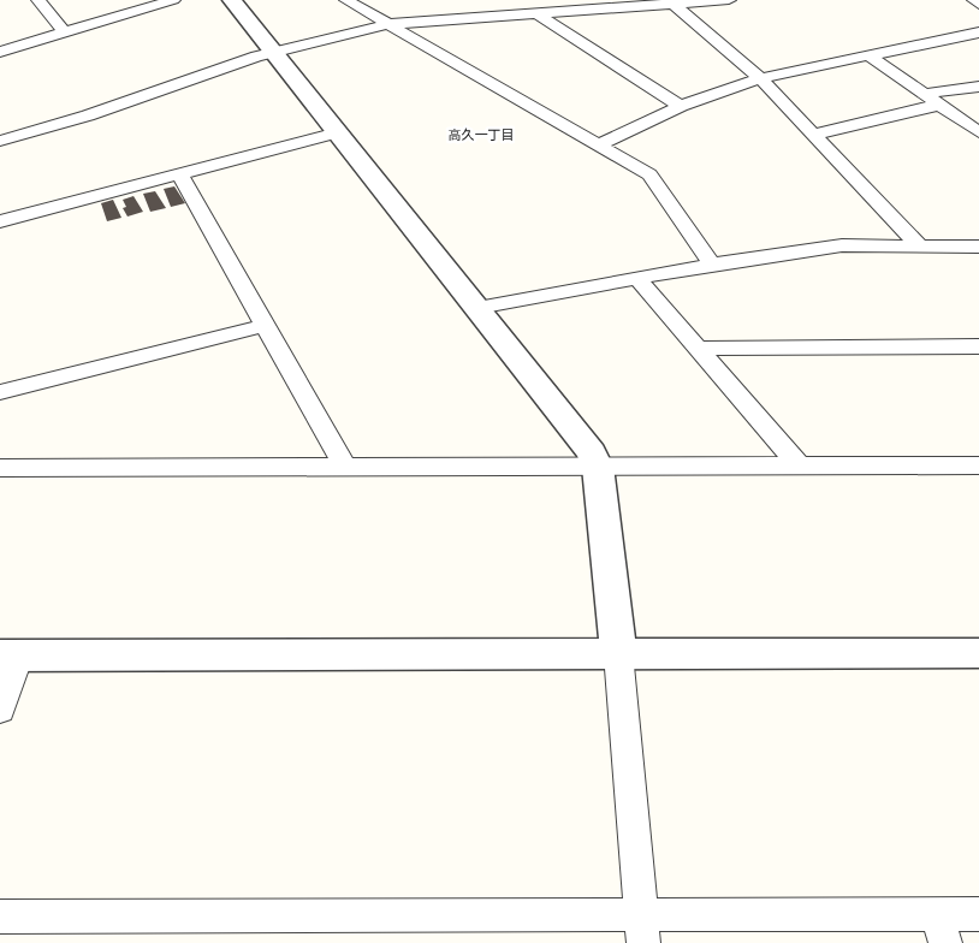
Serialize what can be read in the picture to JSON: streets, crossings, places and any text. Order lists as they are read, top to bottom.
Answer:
{
  "districts": ["高久一丁目"]
}
